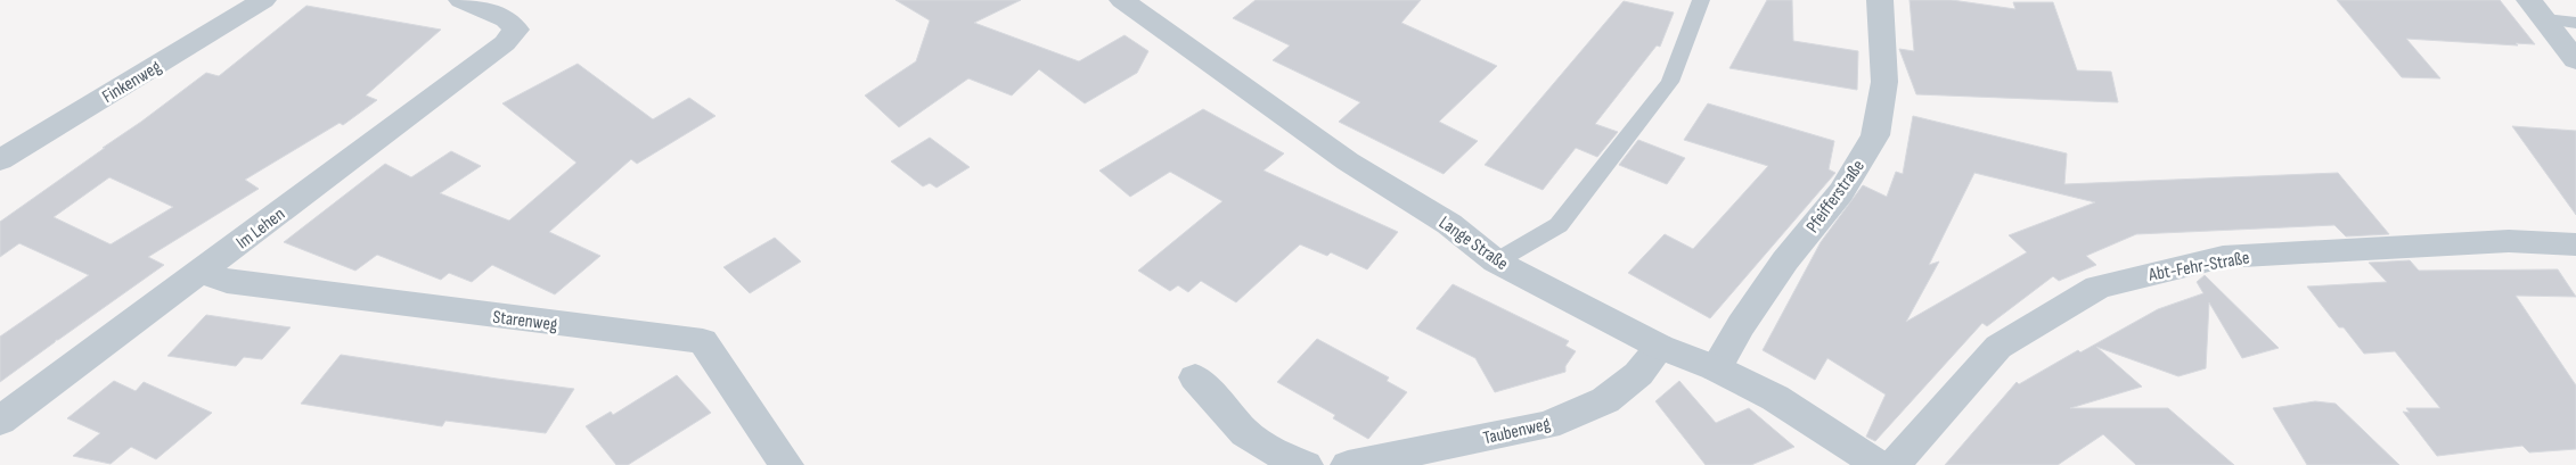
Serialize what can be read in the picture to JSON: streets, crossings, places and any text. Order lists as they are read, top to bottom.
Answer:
{
  "streets": {
    "street": [
      "Finkenweg",
      "Pfeifferstraße",
      "Im Lehen",
      "Lange Straße",
      "Abt-Fehr-Straße",
      "Starenweg",
      "Taubenweg"
    ]
  },
  "crossings": [
    ["Pfeifferstraße", "Lange Straße"],
    ["Im Lehen", "Starenweg"],
    ["Lange Straße", "Taubenweg"]
  ]
}
